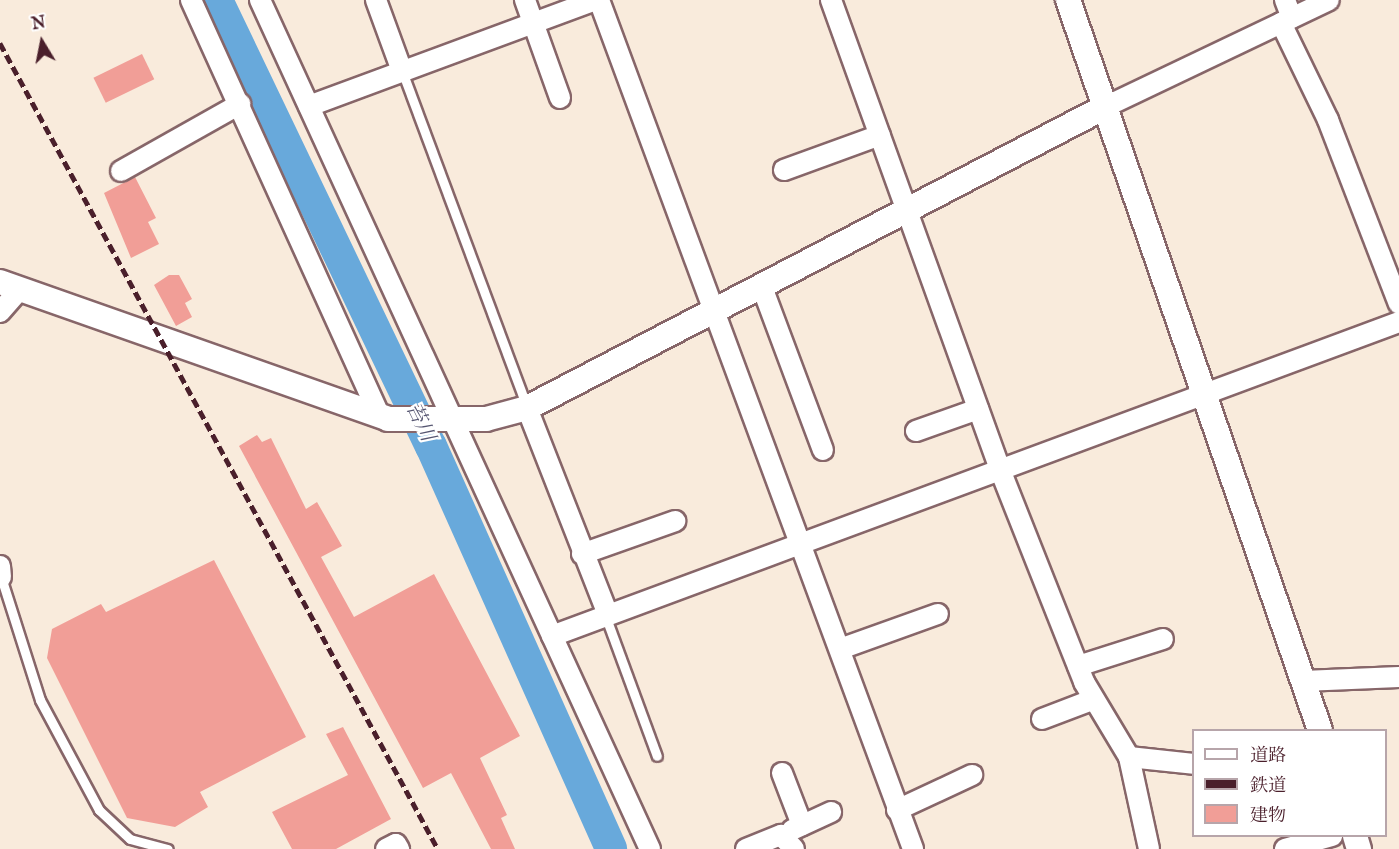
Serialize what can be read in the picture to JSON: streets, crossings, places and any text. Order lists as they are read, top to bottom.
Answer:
{
  "water": ["苔川"],
  "legend": ["道路", "鉄道", "建物"],
  "north": "top"
}
